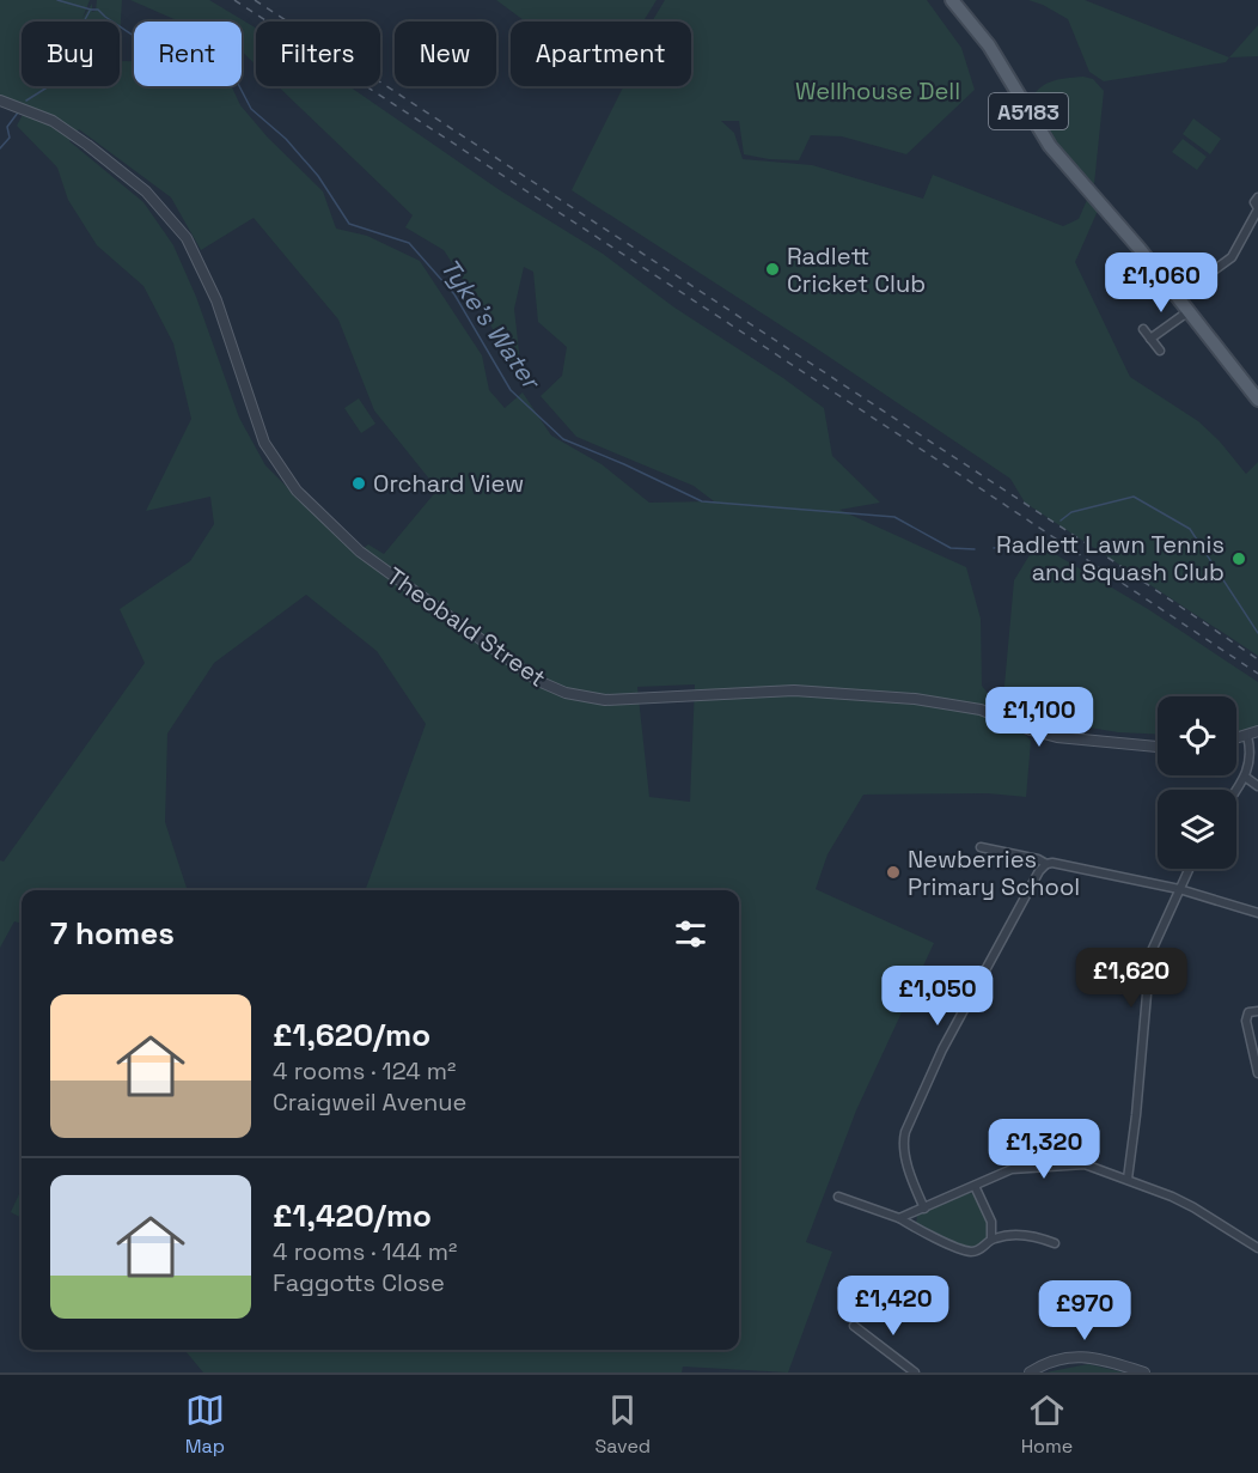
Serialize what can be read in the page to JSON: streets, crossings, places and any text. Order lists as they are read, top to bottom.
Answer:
{
  "streets": {
    "main road": ["A5183"],
    "street": ["Theobald Street"]
  },
  "water": ["Tyke's Water"],
  "parks": ["Wellhouse Dell"],
  "places": [
    "Radlett Cricket Club",
    "Orchard View",
    "Radlett Lawn Tennis and Squash Club",
    "Newberries Primary School"
  ],
  "page": {
    "chip": [
      "Buy",
      "Rent",
      "Filters",
      "New",
      "Apartment"
    ],
    "price": [
      "£1,060",
      "£1,100",
      "£1,620",
      "£1,050",
      "£1,320",
      "£1,420",
      "£970"
    ],
    "heading": "7 homes",
    "list": [
      {
        "name": "£1,620/mo",
        "note": "4 rooms · 124 m² · Craigweil Avenue"
      },
      {
        "name": "£1,420/mo",
        "note": "4 rooms · 144 m² · Faggotts Close"
      }
    ],
    "tabs": ["Map", "Saved", "Home"]
  }
}
